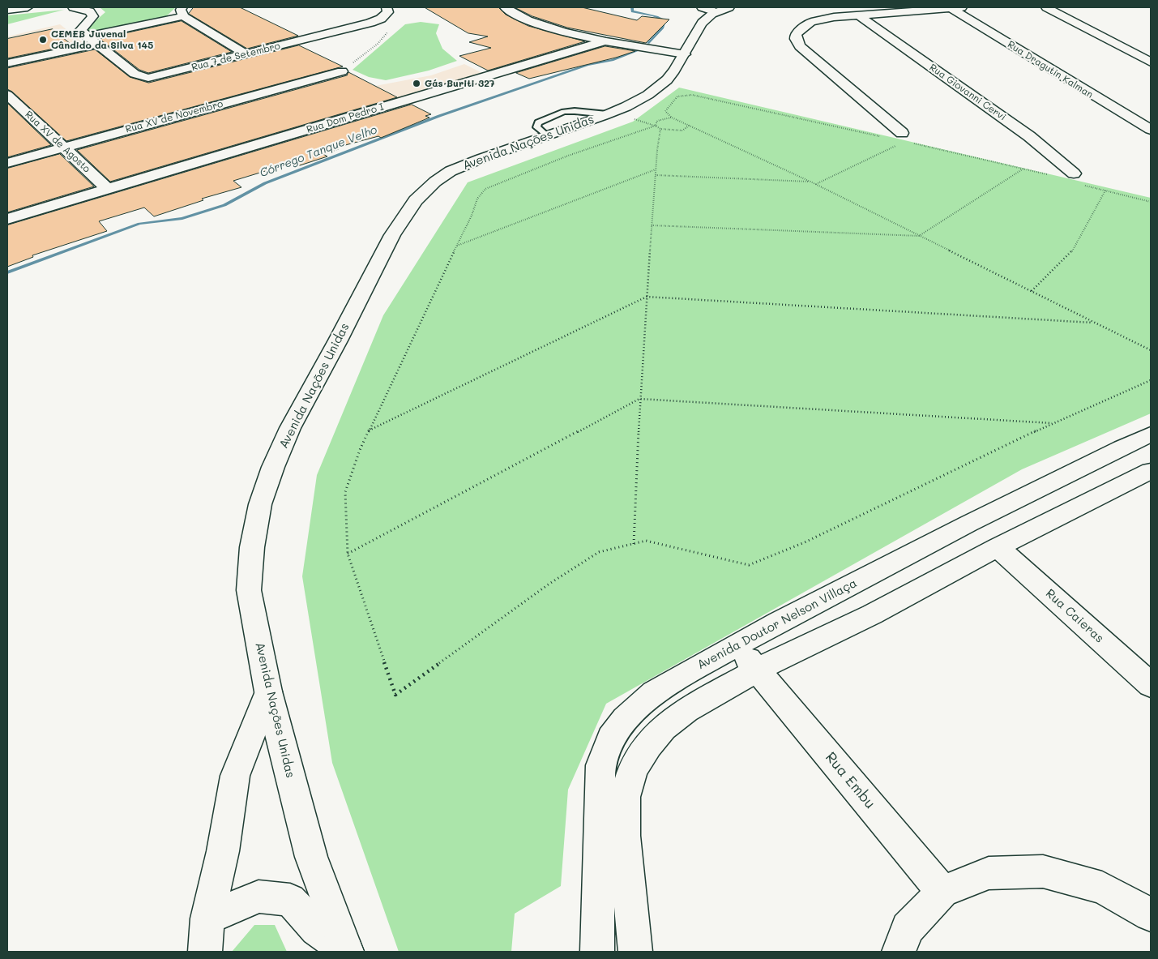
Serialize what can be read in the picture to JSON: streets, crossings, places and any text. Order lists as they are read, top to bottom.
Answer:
{
  "streets": {
    "street": [
      "Rua 7 de Setembro",
      "Rua Dragutin Kalman",
      "Rua Giovanni Cervi",
      "Rua XV de Novembro",
      "Rua Dom Pedro I",
      "Rua XV de Agosto",
      "Avenida Nações Unidas",
      "Rua Caieras",
      "Avenida Doutor Nelson Villaça",
      "Rua Embu"
    ]
  },
  "crossings": [
    ["Rua XV de Novembro", "Rua XV de Agosto"],
    ["Rua Dom Pedro I", "Rua XV de Agosto"],
    ["Rua Dom Pedro I", "Avenida Nações Unidas"],
    ["Avenida Doutor Nelson Villaça", "Rua Embu"]
  ],
  "water": ["Córrego Tanque Velho"],
  "places": ["CEMEB Juvenal Cândido da Silva 145", "Gás Buriti 327"]
}
